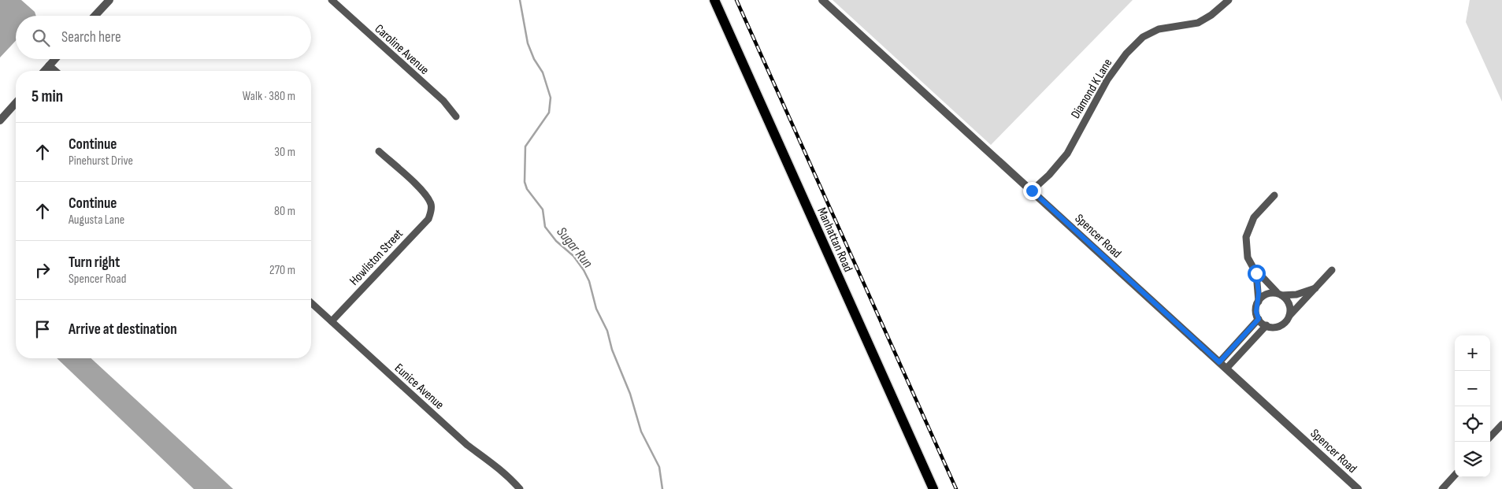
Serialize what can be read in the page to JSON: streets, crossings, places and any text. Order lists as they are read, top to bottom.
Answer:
{
  "streets": {
    "main road": ["Manhattan Road"],
    "street": [
      "Caroline Avenue",
      "Diamond K Lane",
      "Spencer Road",
      "Howliston Street",
      "Eunice Avenue"
    ]
  },
  "crossings": [
    ["Diamond K Lane", "Spencer Road"],
    ["Howliston Street", "Eunice Avenue"]
  ],
  "water": ["Sugar Run"],
  "page": {
    "search": "Search here",
    "heading": ["5 min", "Walk · 380 m"],
    "list": [
      ["Continue", "Pinehurst Drive", "30 m"],
      ["Continue", "Augusta Lane", "80 m"],
      ["Turn right", "Spencer Road", "270 m"],
      "Arrive at destination"
    ],
    "map_buttons": ["+", "−"]
  }
}
